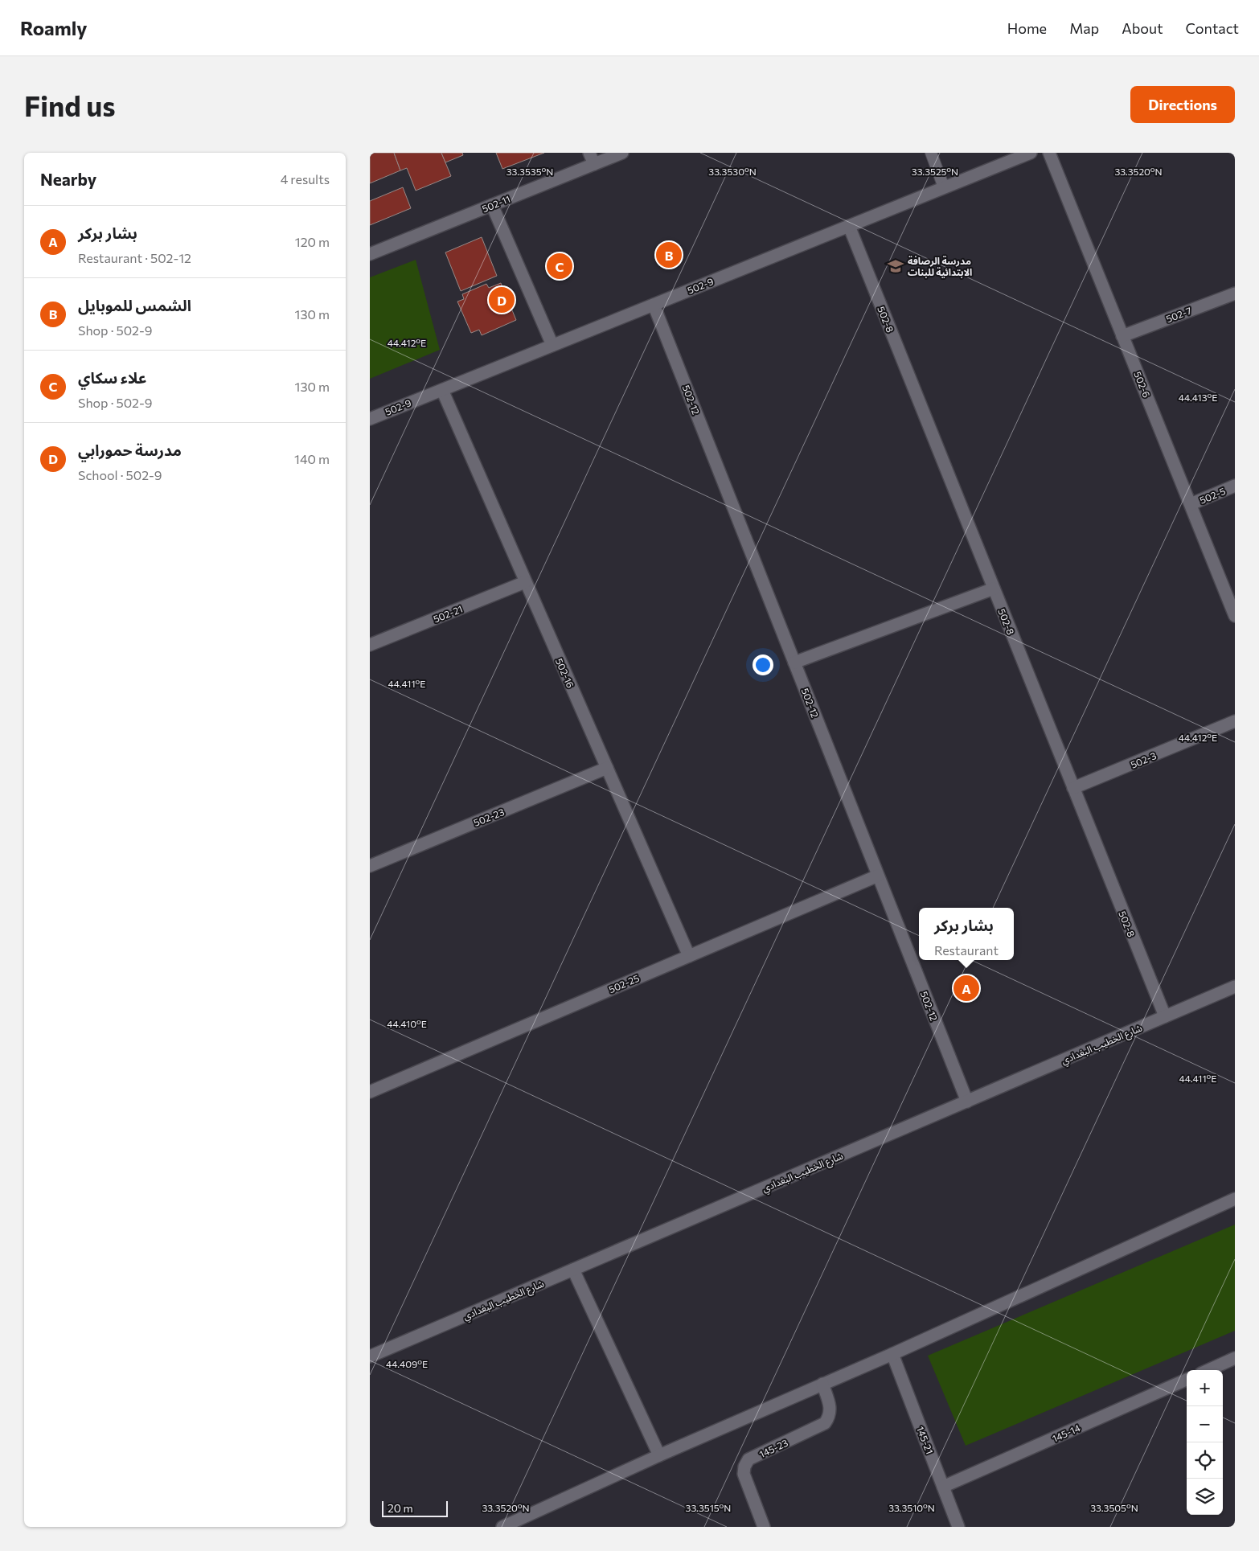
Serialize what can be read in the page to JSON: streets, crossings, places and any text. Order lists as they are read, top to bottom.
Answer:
{
  "streets": {
    "street": [
      "502-11",
      "502-9",
      "502-7",
      "502-8",
      "502-6",
      "502-12",
      "502-5",
      "502-21",
      "502-16",
      "502-3",
      "502-23",
      "502-25",
      "شارع الخطيب البغدادي",
      "145-14",
      "145-21",
      "145-23"
    ]
  },
  "crossings": [
    ["502-9", "502-8"],
    ["502-9", "502-12"],
    ["502-9", "502-16"],
    ["502-7", "502-6"],
    ["502-8", "502-3"],
    ["502-8", "شارع الخطيب البغدادي"],
    ["502-6", "502-5"],
    ["502-12", "502-25"],
    ["502-12", "شارع الخطيب البغدادي"],
    ["502-21", "502-16"],
    ["502-16", "502-23"],
    ["502-16", "502-25"],
    ["145-14", "145-21"]
  ],
  "places": {
    "school or university": ["مدرسة الرصافة الابتدائية للبنات"]
  },
  "scale_bar": "20 m",
  "page": {
    "header": "Roamly",
    "nav": [
      "Home",
      "Map",
      "About",
      "Contact"
    ],
    "buttons": "Directions",
    "title": "Find us",
    "heading": ["Nearby", "4 results"],
    "list": [
      {
        "mark": "A",
        "name": "بشار بركر",
        "note": "Restaurant · 502-12",
        "value": "120 m"
      },
      {
        "mark": "B",
        "name": "الشمس للموبايل",
        "note": "Shop · 502-9",
        "value": "130 m"
      },
      {
        "mark": "C",
        "name": "علاء سكاي",
        "note": "Shop · 502-9",
        "value": "130 m"
      },
      {
        "mark": "D",
        "name": "مدرسة حمورابي",
        "note": "School · 502-9",
        "value": "140 m"
      }
    ],
    "pins": [
      "B",
      "C",
      "D",
      "A"
    ],
    "popup": ["بشار بركر", "Restaurant"],
    "map_buttons": ["+", "−"],
    "scale": "20 m"
  },
  "coordinates": [
    "33.3535°N",
    "33.3530°N",
    "33.3525°N",
    "33.3520°N",
    "44.412°E",
    "44.413°E",
    "44.411°E",
    "44.410°E",
    "44.409°E",
    "33.3515°N",
    "33.3510°N",
    "33.3505°N"
  ]
}
